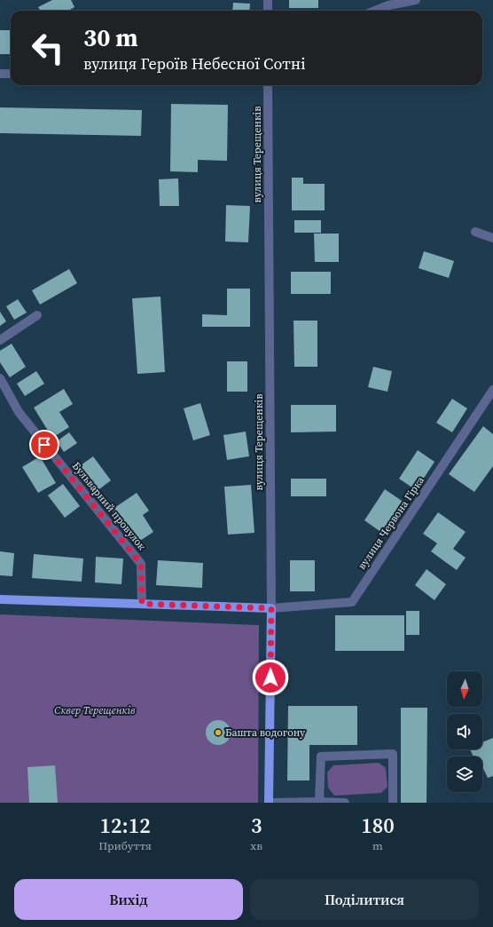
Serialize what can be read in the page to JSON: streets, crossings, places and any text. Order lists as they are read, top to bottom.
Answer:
{
  "streets": {
    "main road": ["вулиця Терещенків"],
    "street": ["Бульварний провулок", "вулиця Червона Гірка"]
  },
  "crossings": [
    ["вулиця Терещенків", "вулиця Червона Гірка"]
  ],
  "parks": ["Сквер Терещенків"],
  "places": ["Башта водогону"],
  "north": "bottom",
  "page": {
    "turn": ["30 m", "вулиця Героїв Небесної Сотні"],
    "eta": [
      "12:12",
      "Прибуття",
      "3",
      "хв",
      "180",
      "m"
    ],
    "buttons": ["Вихід", "Поділитися"]
  }
}
